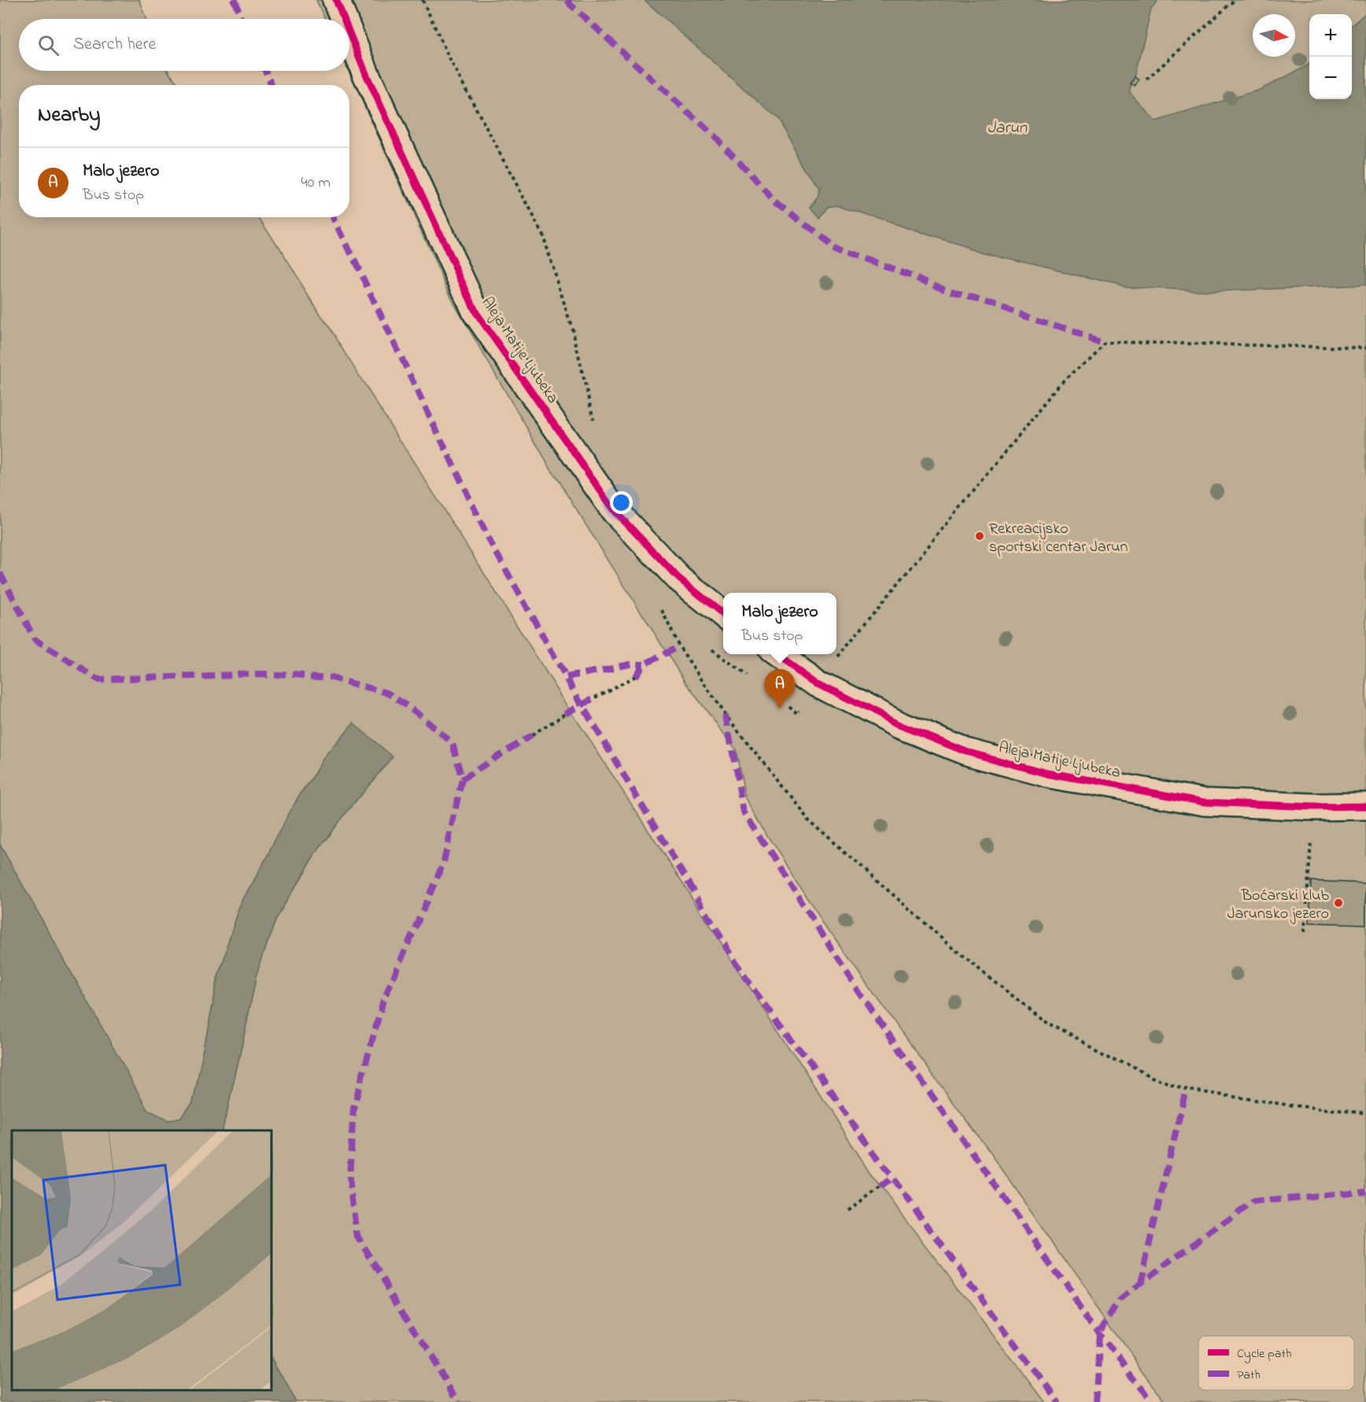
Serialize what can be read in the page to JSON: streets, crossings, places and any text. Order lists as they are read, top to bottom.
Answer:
{
  "streets": {
    "street": ["Aleja Matije Ljubeka"]
  },
  "water": ["Jarun"],
  "places": ["Rekreacijsko sportski centar Jarun", "Boćarski klub Jarunsko jezero"],
  "legend": ["Cycle path", "Path"],
  "north": "right",
  "page": {
    "map_buttons": ["+", "−"],
    "search": "Search here",
    "heading": "Nearby",
    "list": [
      {
        "mark": "A",
        "name": "Malo jezero",
        "note": "Bus stop",
        "value": "40 m"
      }
    ],
    "popup": ["Malo jezero", "Bus stop"],
    "pins": "A"
  }
}
